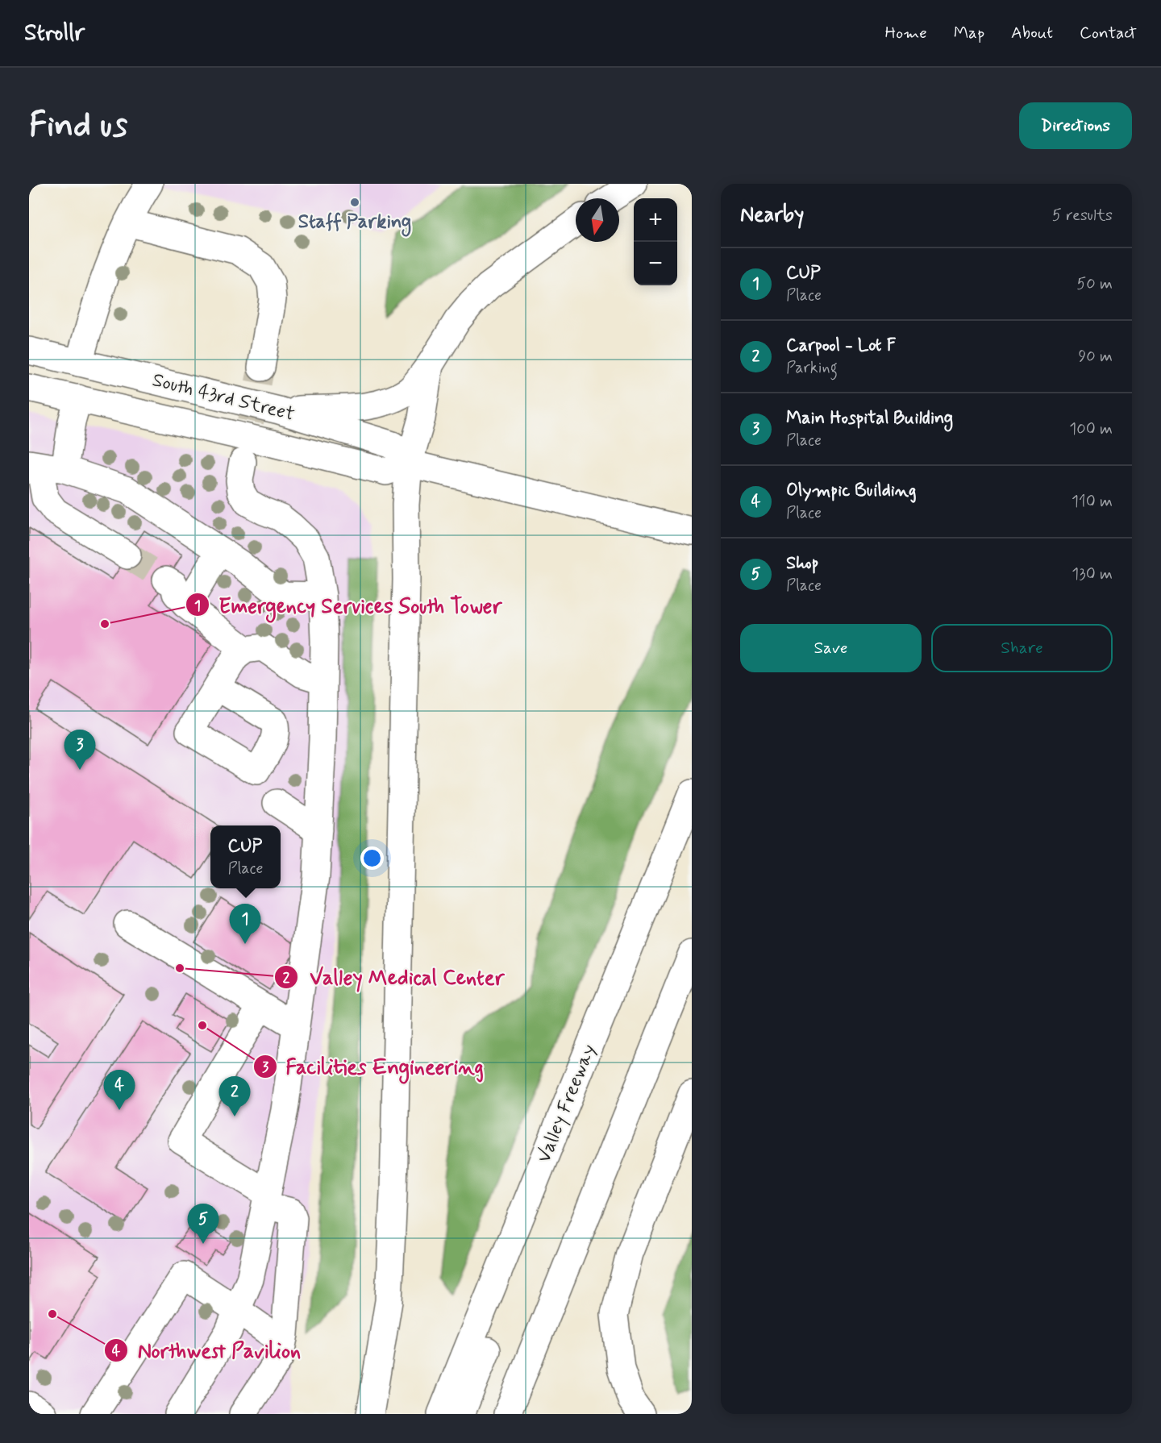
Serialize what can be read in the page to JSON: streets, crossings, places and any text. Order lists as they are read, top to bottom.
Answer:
{
  "streets": {
    "main road": ["South 43rd Street", "Valley Freeway"]
  },
  "places": [
    "Staff Parking",
    "Emergency Services South Tower",
    "Valley Medical Center",
    "Facilities Engineering",
    "Northwest Pavilion"
  ],
  "north": "bottom",
  "page": {
    "header": "Strollr",
    "nav": [
      "Home",
      "Map",
      "About",
      "Contact"
    ],
    "buttons": [
      "Directions",
      ["Save", "Share"]
    ],
    "title": "Find us",
    "heading": ["Nearby", "5 results"],
    "map_buttons": ["+", "−"],
    "list": [
      {
        "mark": "1",
        "name": "CUP",
        "note": "Place",
        "value": "50 m"
      },
      {
        "mark": "2",
        "name": "Carpool - Lot F",
        "note": "Parking",
        "value": "90 m"
      },
      {
        "mark": "3",
        "name": "Main Hospital Building",
        "note": "Place",
        "value": "100 m"
      },
      {
        "mark": "4",
        "name": "Olympic Building",
        "note": "Place",
        "value": "110 m"
      },
      {
        "mark": "5",
        "name": "Shop",
        "note": "Place",
        "value": "130 m"
      }
    ],
    "pins": [
      "3",
      "1",
      "4",
      "2",
      "5"
    ],
    "popup": ["CUP", "Place"]
  }
}
